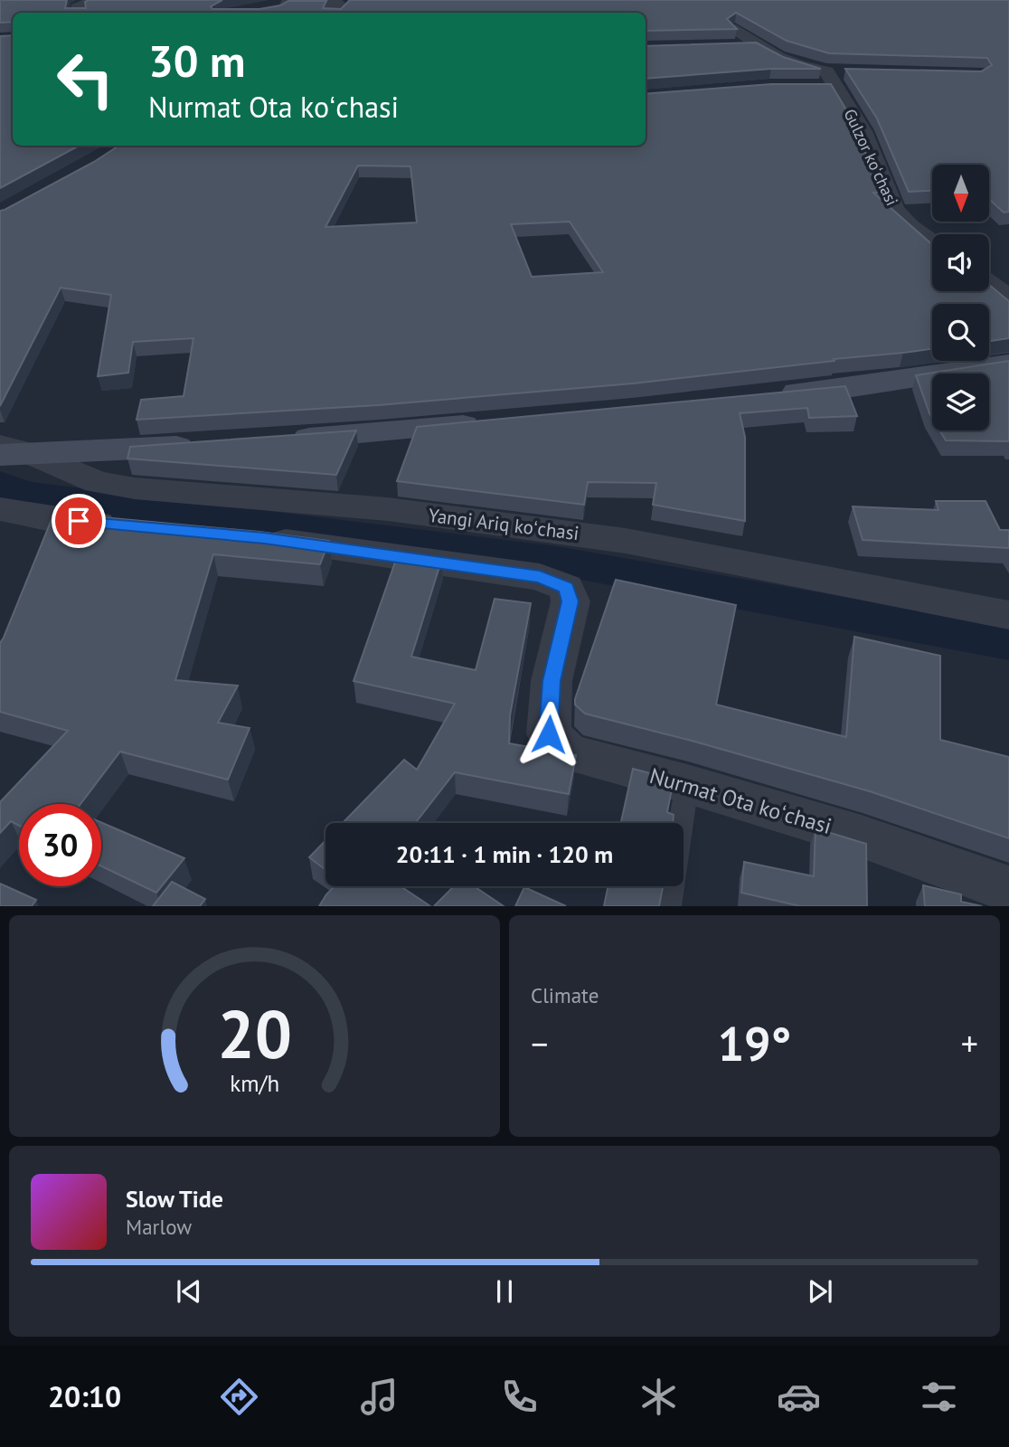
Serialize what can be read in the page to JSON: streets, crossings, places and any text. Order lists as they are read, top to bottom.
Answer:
{
  "streets": {
    "street": ["Gulzor koʻchasi", "Yangi Ariq koʻchasi", "Nurmat Ota koʻchasi"]
  },
  "north": "bottom",
  "page": {
    "turn": ["30 m", "Nurmat Ota koʻchasi"],
    "limit": "30",
    "trip": "20:11 · 1 min · 120 m",
    "tile": "Climate",
    "heat": ["−", "19°", "+"],
    "song": ["Slow Tide", "Marlow"],
    "tabs": "20:10",
    "gauge": ["20", "km/h"]
  }
}
